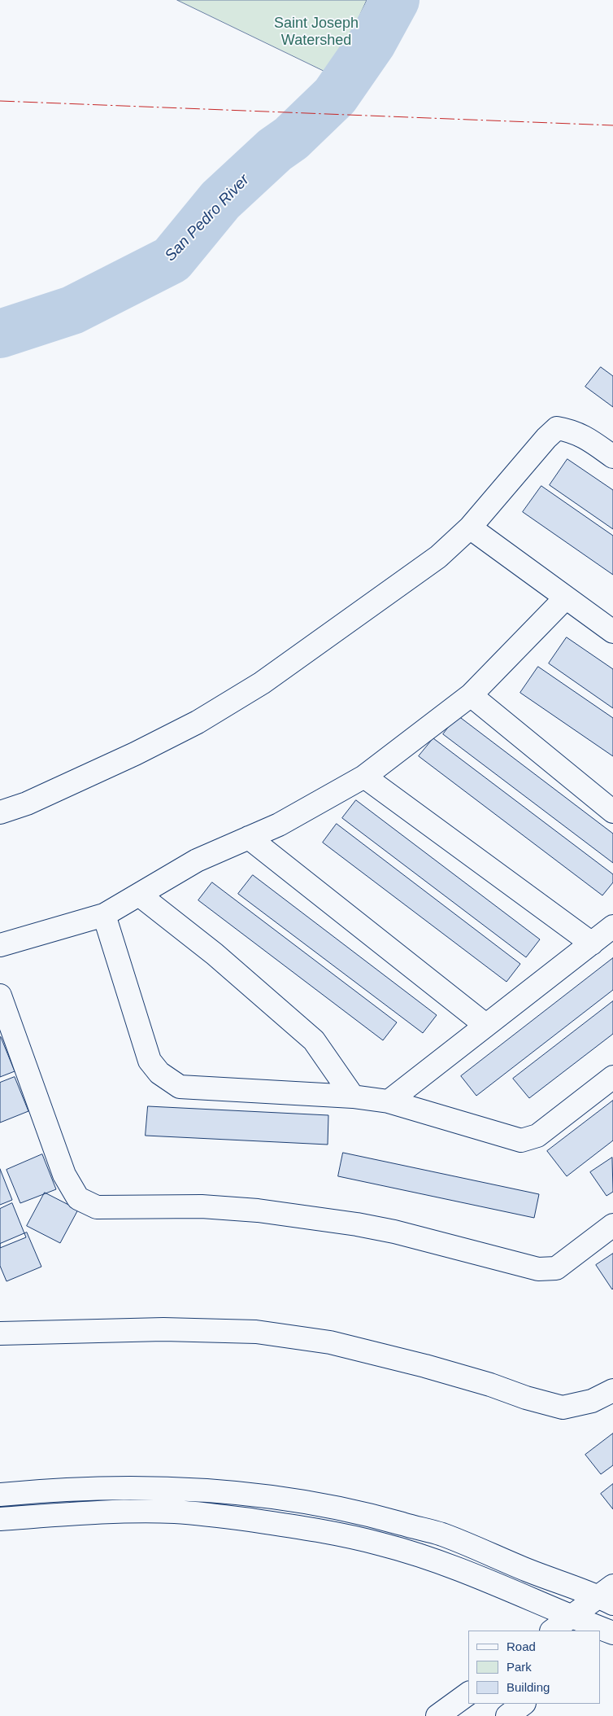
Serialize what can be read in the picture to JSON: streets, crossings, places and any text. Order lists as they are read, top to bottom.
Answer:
{
  "water": ["San Pedro River"],
  "parks": ["Saint Joseph Watershed"],
  "legend": ["Road", "Park", "Building"]
}
